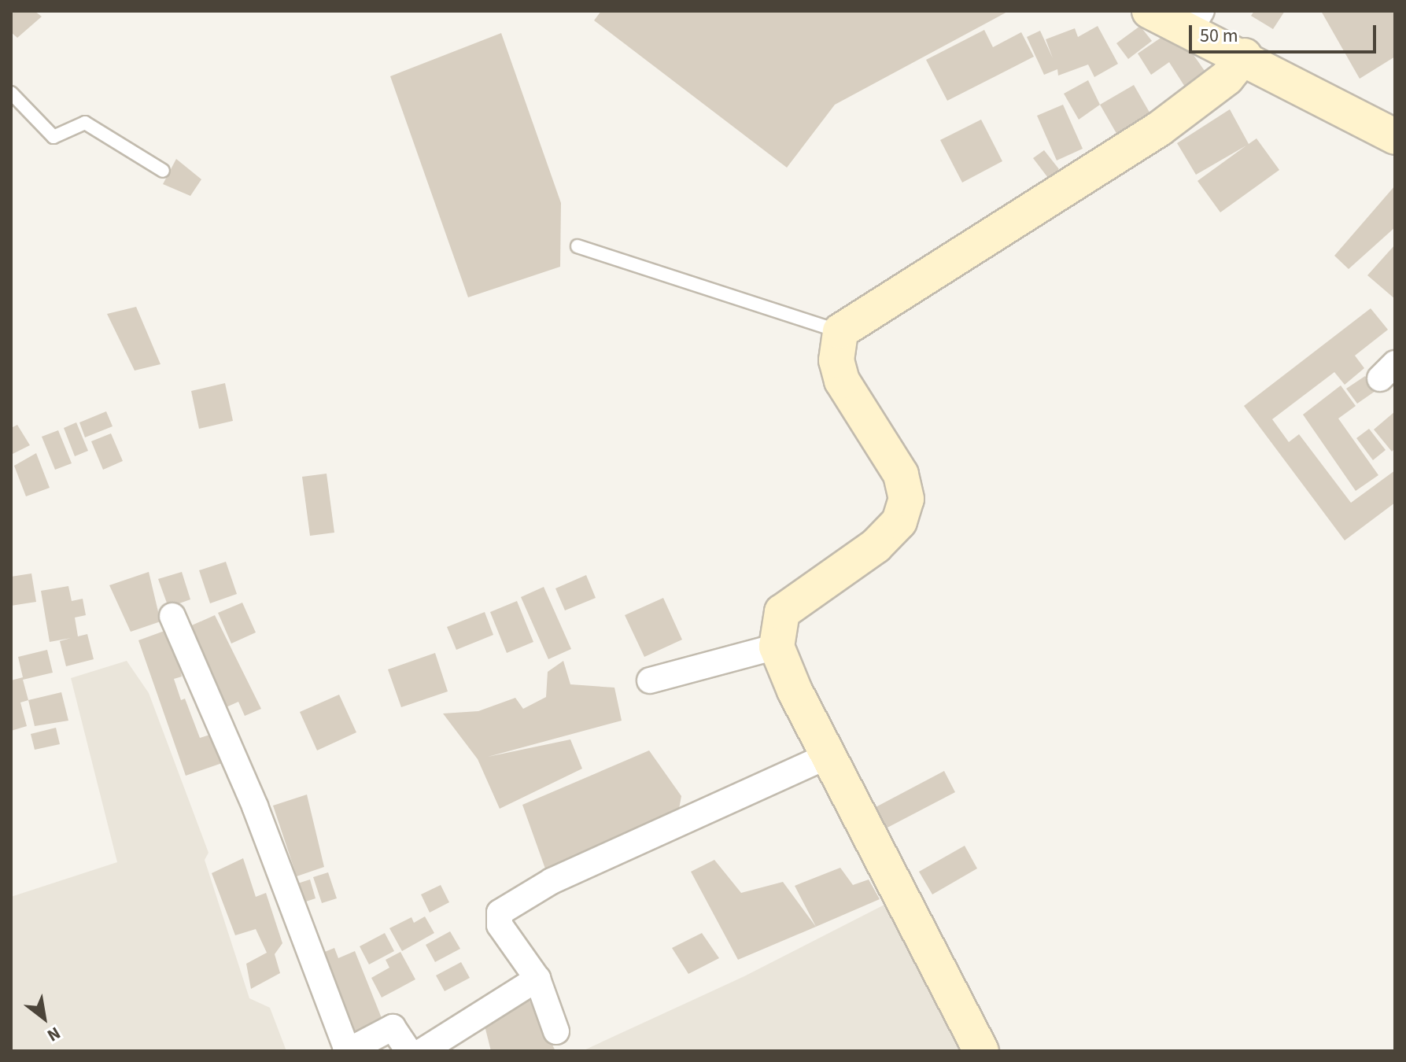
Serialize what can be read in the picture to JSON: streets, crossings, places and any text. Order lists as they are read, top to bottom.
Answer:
{
  "scale_bar": "50 m",
  "north": "bottom right"
}
